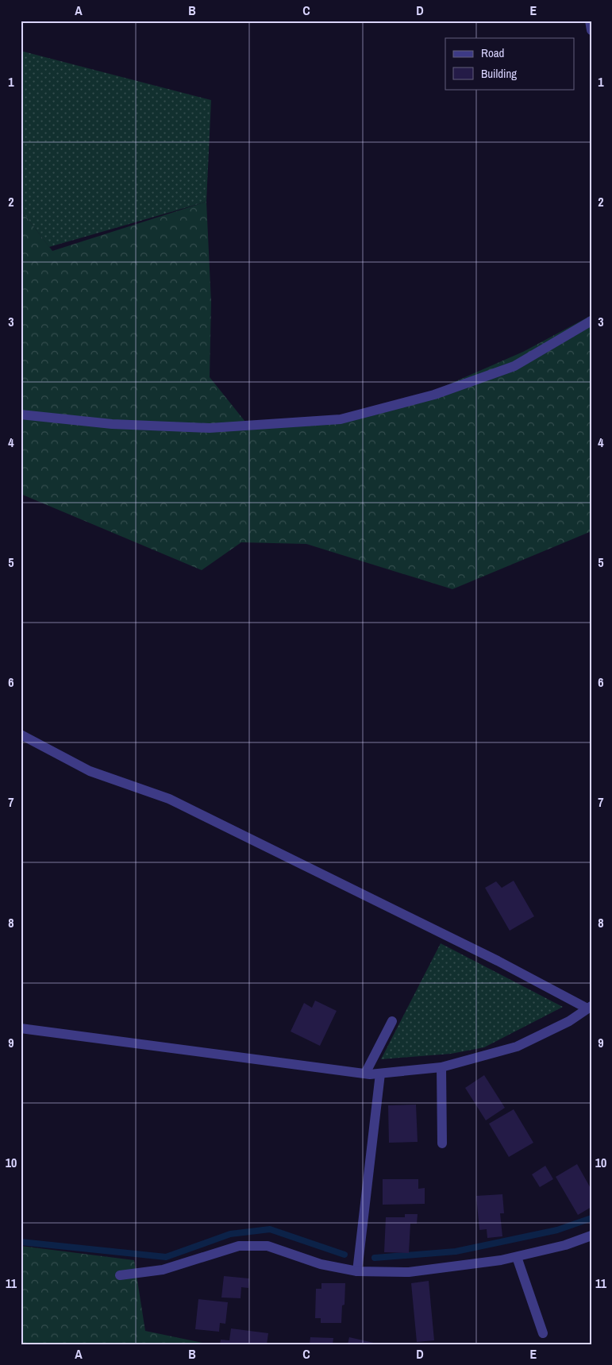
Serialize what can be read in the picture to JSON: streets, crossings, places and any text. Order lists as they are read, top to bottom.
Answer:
{
  "legend": ["Road", "Building"],
  "grid": {
    "columns": [
      "A",
      "B",
      "C",
      "D",
      "E"
    ],
    "rows": [
      "1",
      "2",
      "3",
      "4",
      "5",
      "6",
      "7",
      "8",
      "9",
      "10",
      "11"
    ]
  }
}
